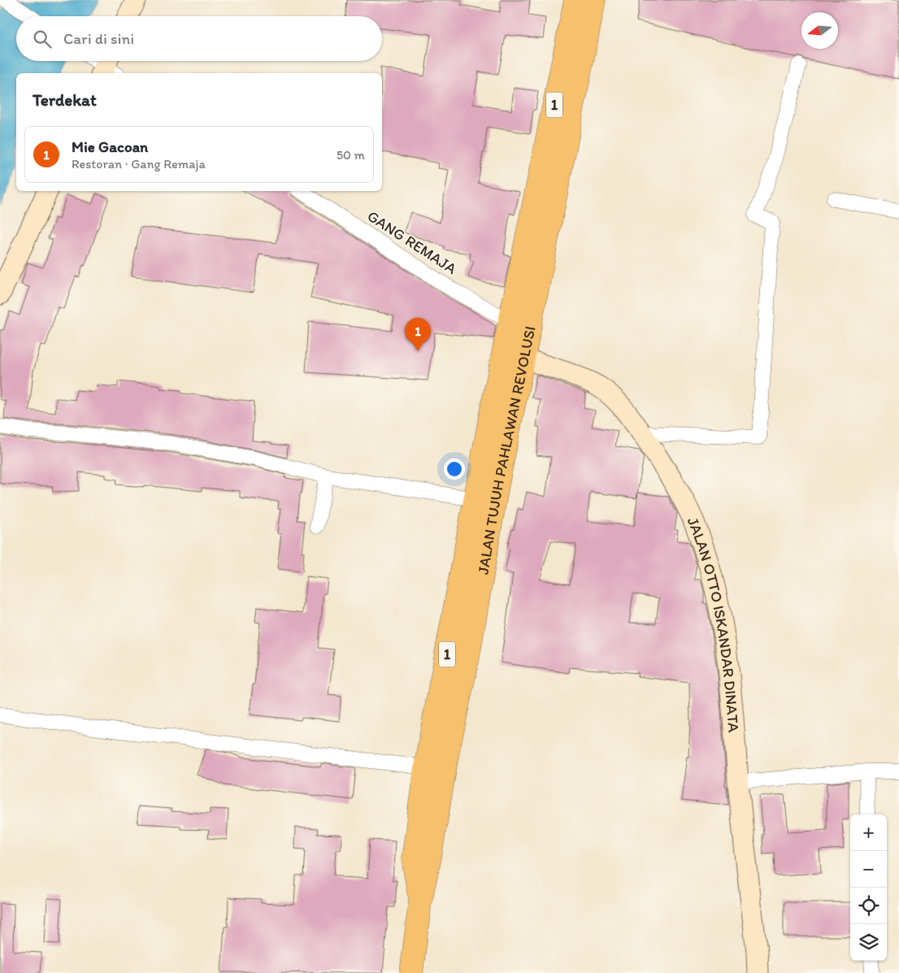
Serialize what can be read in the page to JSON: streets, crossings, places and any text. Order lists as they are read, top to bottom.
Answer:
{
  "streets": {
    "main road": ["1", "JALAN TUJUH PAHLAWAN REVOLUSI"],
    "street": ["GANG REMAJA", "JALAN OTTO ISKANDAR DINATA"]
  },
  "crossings": [
    ["GANG REMAJA", "JALAN TUJUH PAHLAWAN REVOLUSI"],
    ["JALAN TUJUH PAHLAWAN REVOLUSI", "JALAN OTTO ISKANDAR DINATA"]
  ],
  "north": "left",
  "page": {
    "search": "Cari di sini",
    "heading": "Terdekat",
    "list": [
      {
        "mark": "1",
        "name": "Mie Gacoan",
        "note": "Restoran · Gang Remaja",
        "value": "50 m"
      }
    ],
    "pins": "1",
    "map_buttons": ["+", "−"]
  }
}
